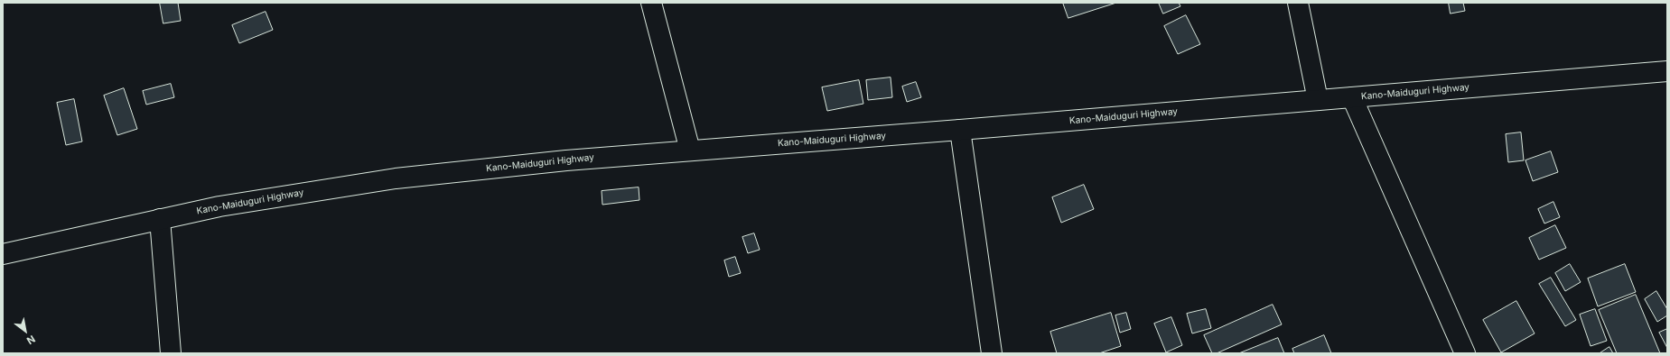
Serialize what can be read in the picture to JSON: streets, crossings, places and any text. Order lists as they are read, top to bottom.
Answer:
{
  "streets": {
    "main road": ["Kano-Maiduguri Highway"]
  },
  "north": "bottom right"
}
